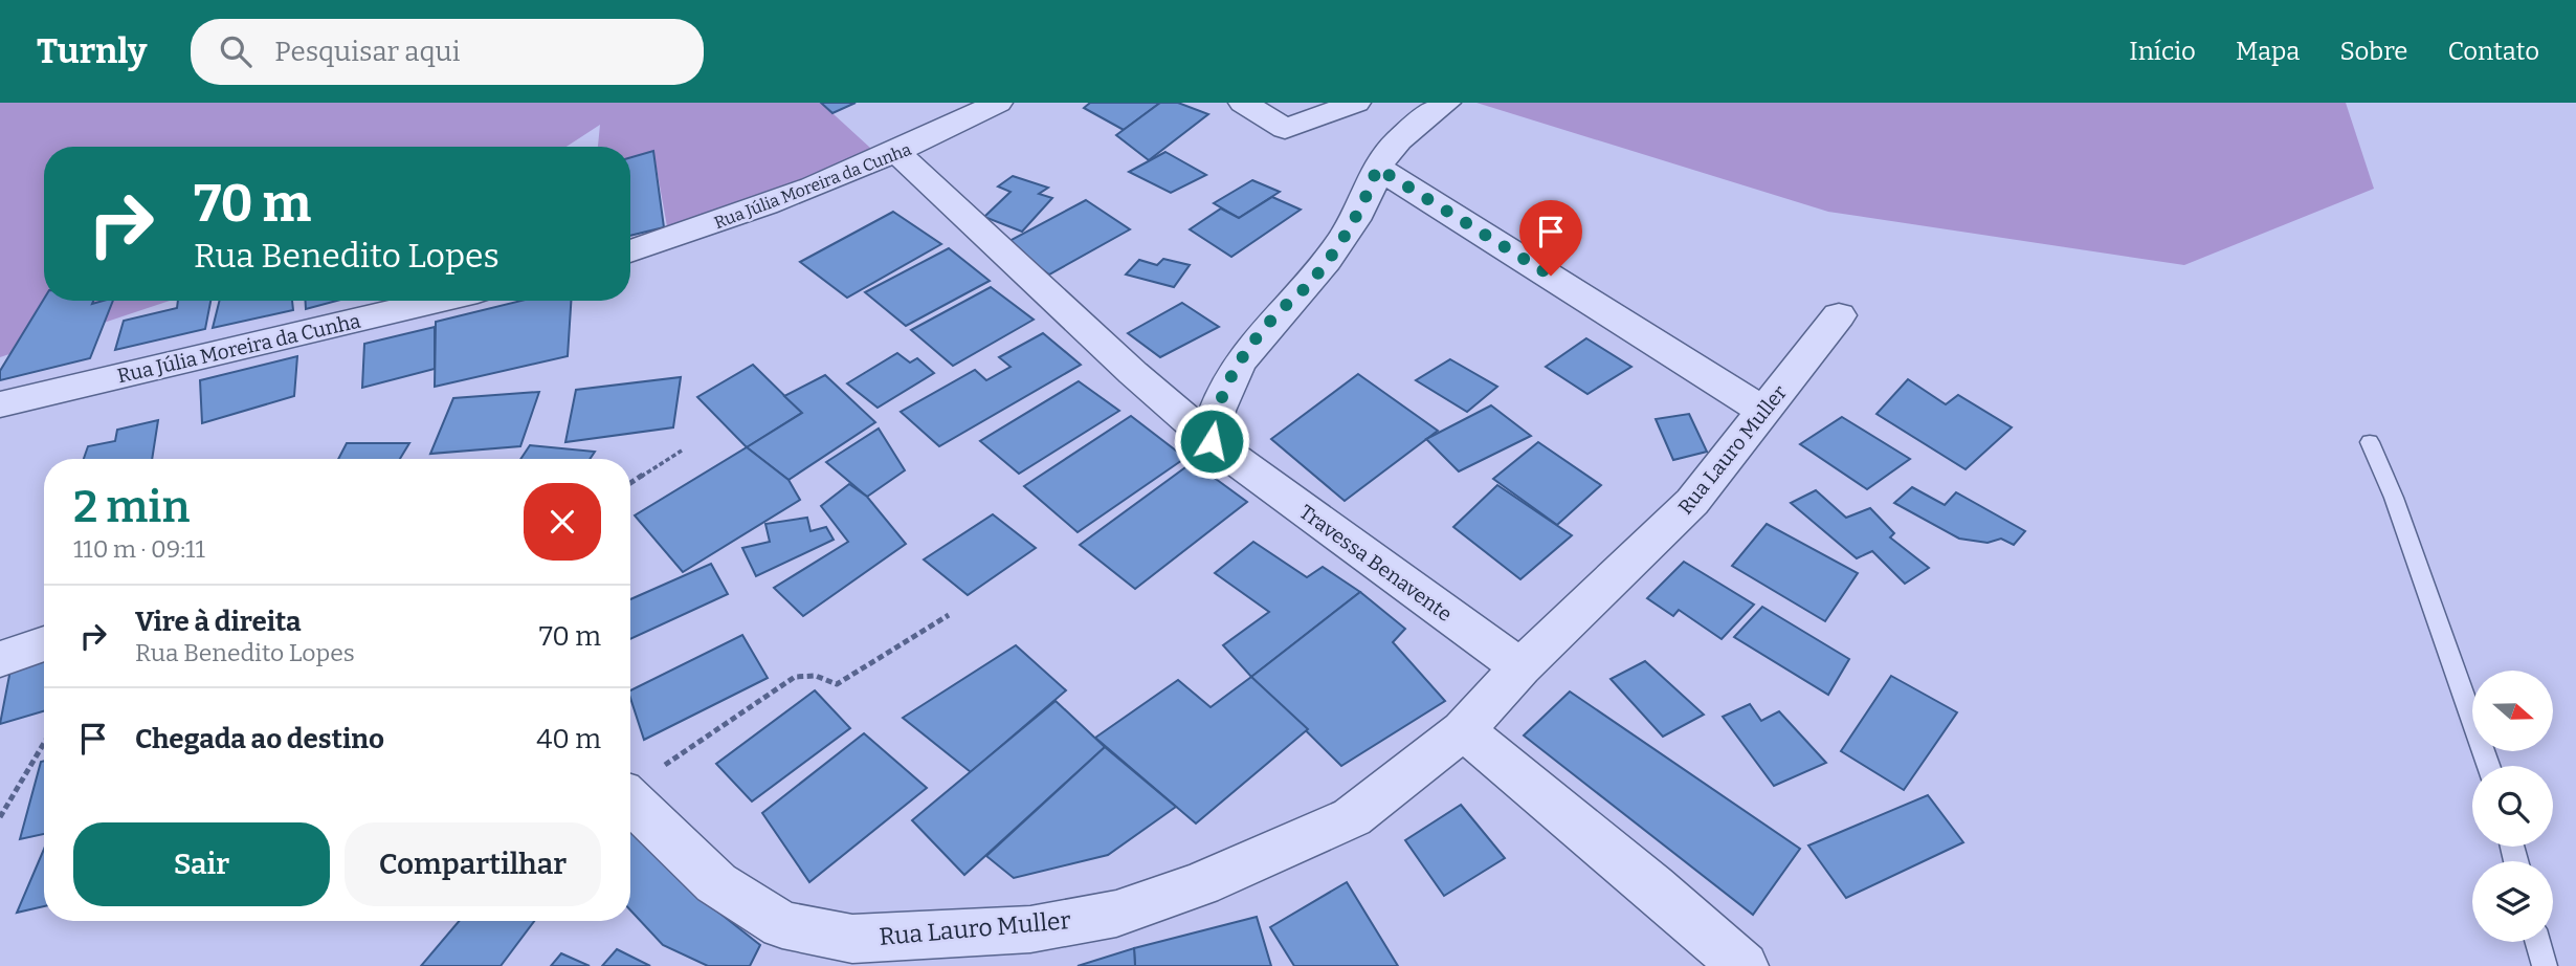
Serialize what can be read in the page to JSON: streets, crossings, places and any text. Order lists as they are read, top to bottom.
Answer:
{
  "streets": {
    "street": ["Rua Júlia Moreira da Cunha", "Rua Lauro Muller", "Travessa Benavente"]
  },
  "crossings": [
    ["Rua Júlia Moreira da Cunha", "Travessa Benavente"],
    ["Rua Lauro Muller", "Travessa Benavente"]
  ],
  "north": "right",
  "page": {
    "header": "Turnly",
    "search": "Pesquisar aqui",
    "nav": [
      "Início",
      "Mapa",
      "Sobre",
      "Contato"
    ],
    "turn": ["70 m", "Rua Benedito Lopes"],
    "heading": ["2 min", "110 m · 09:11"],
    "list": [
      {
        "name": "Vire à direita",
        "note": "Rua Benedito Lopes",
        "value": "70 m"
      },
      {
        "name": "Chegada ao destino",
        "value": "40 m"
      }
    ],
    "buttons": ["Sair", "Compartilhar"]
  }
}
